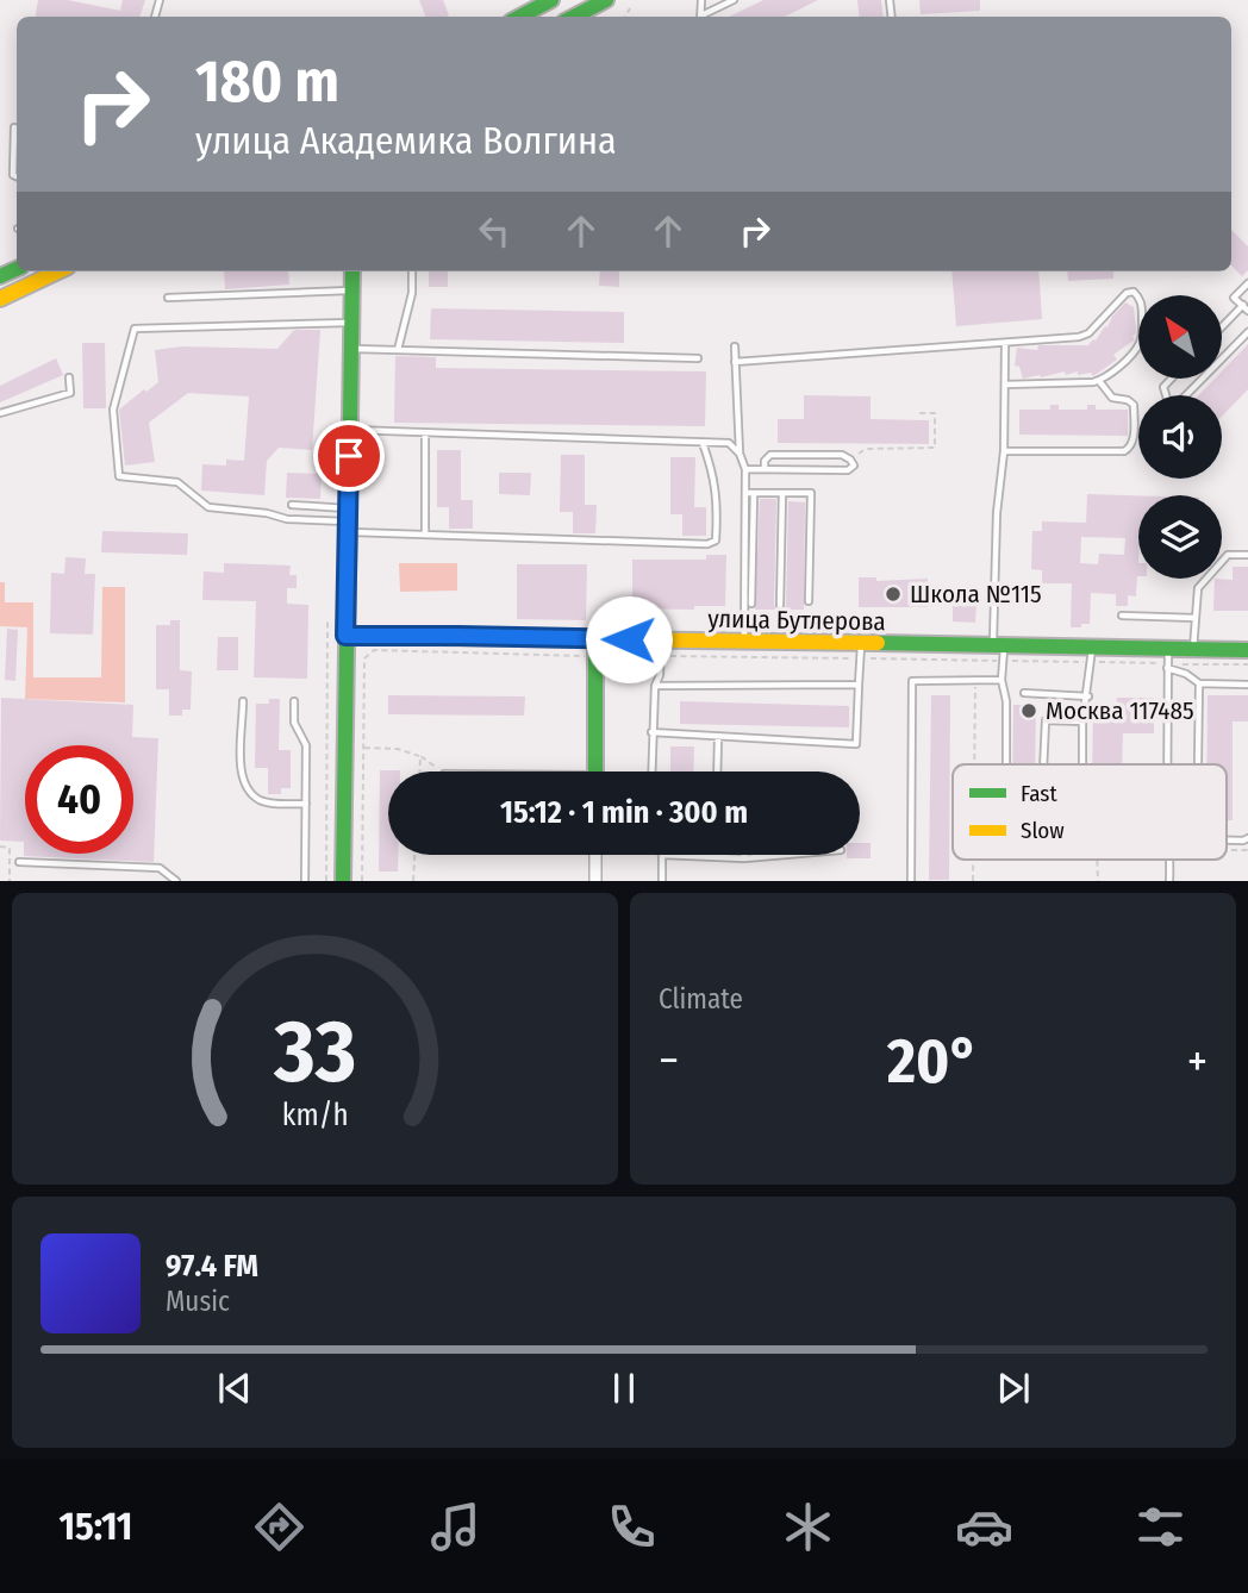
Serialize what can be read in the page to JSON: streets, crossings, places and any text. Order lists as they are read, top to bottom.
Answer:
{
  "streets": {
    "street": ["улица Бутлерова"]
  },
  "places": ["Школа №115", "Москва 117485"],
  "legend": ["Fast", "Slow"],
  "north": "top left",
  "page": {
    "turn": ["180 m", "улица Академика Волгина"],
    "limit": "40",
    "trip": "15:12 · 1 min · 300 m",
    "tile": "Climate",
    "heat": ["−", "20°", "+"],
    "song": ["97.4 FM", "Music"],
    "tabs": "15:11",
    "gauge": ["33", "km/h"]
  }
}
